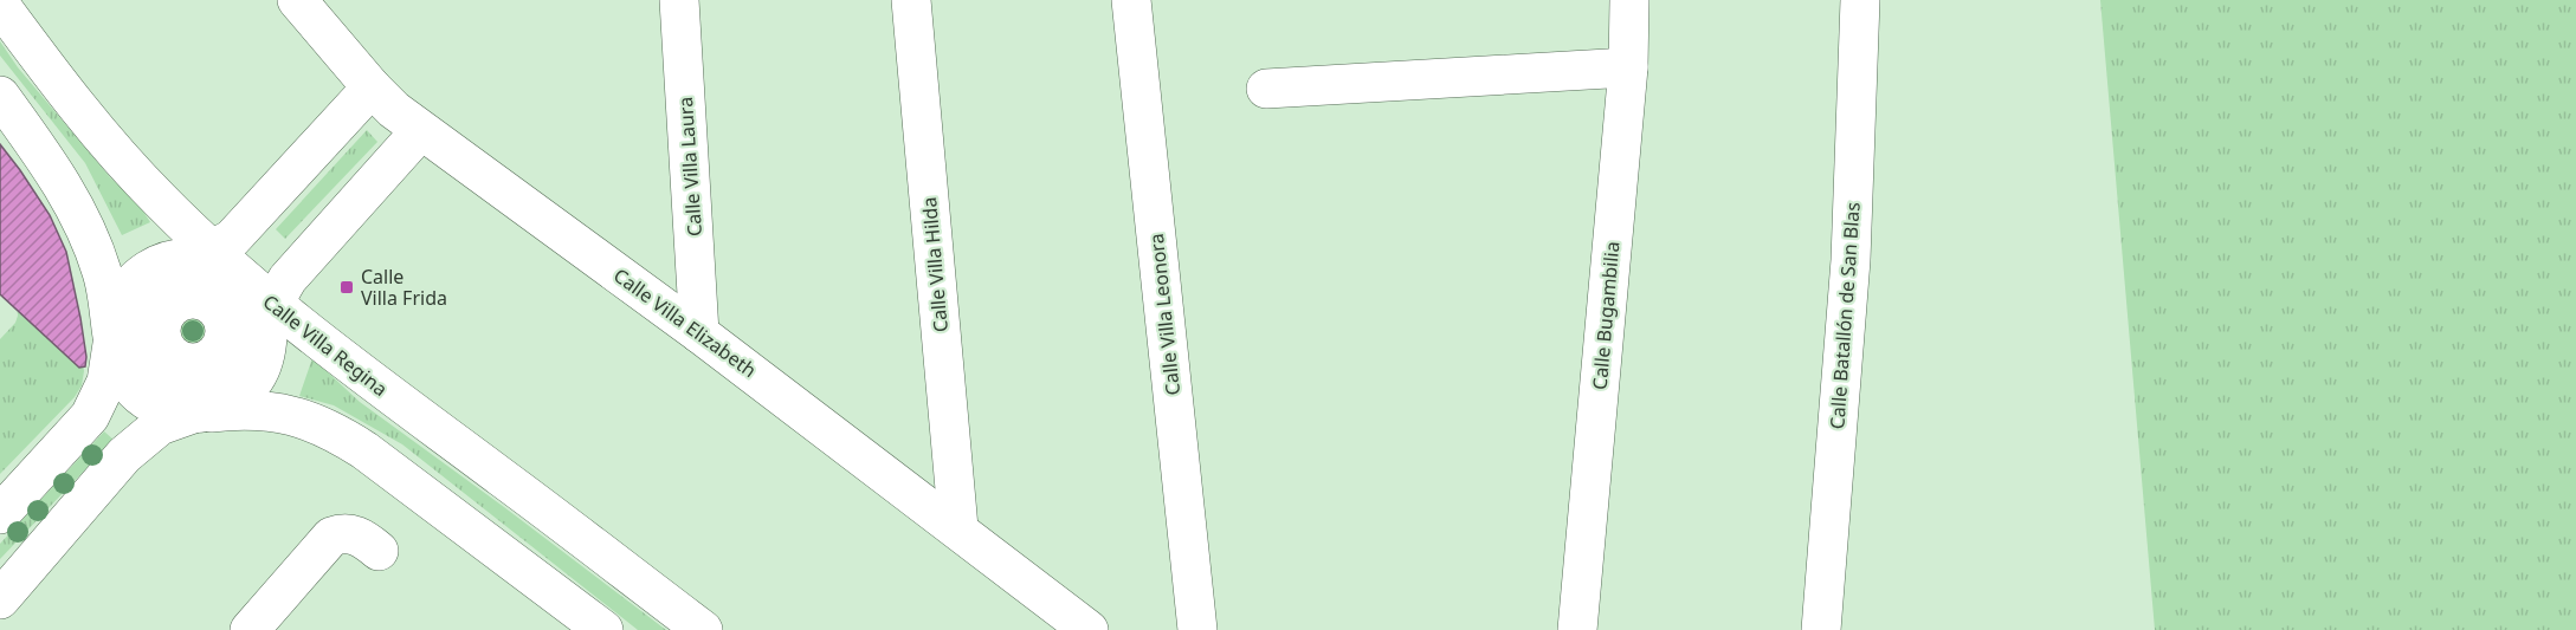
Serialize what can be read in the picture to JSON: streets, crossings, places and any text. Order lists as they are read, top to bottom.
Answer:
{
  "streets": {
    "street": [
      "Calle Villa Laura",
      "Calle Villa Hilda",
      "Calle Villa Leonora",
      "Calle Bugambilia",
      "Calle Batallón de San Blas",
      "Calle Villa Elizabeth",
      "Calle Villa Regina"
    ]
  },
  "crossings": [
    ["Calle Villa Laura", "Calle Villa Elizabeth"],
    ["Calle Villa Hilda", "Calle Villa Elizabeth"]
  ],
  "places": {
    "transit": ["Calle Villa Frida"]
  }
}
